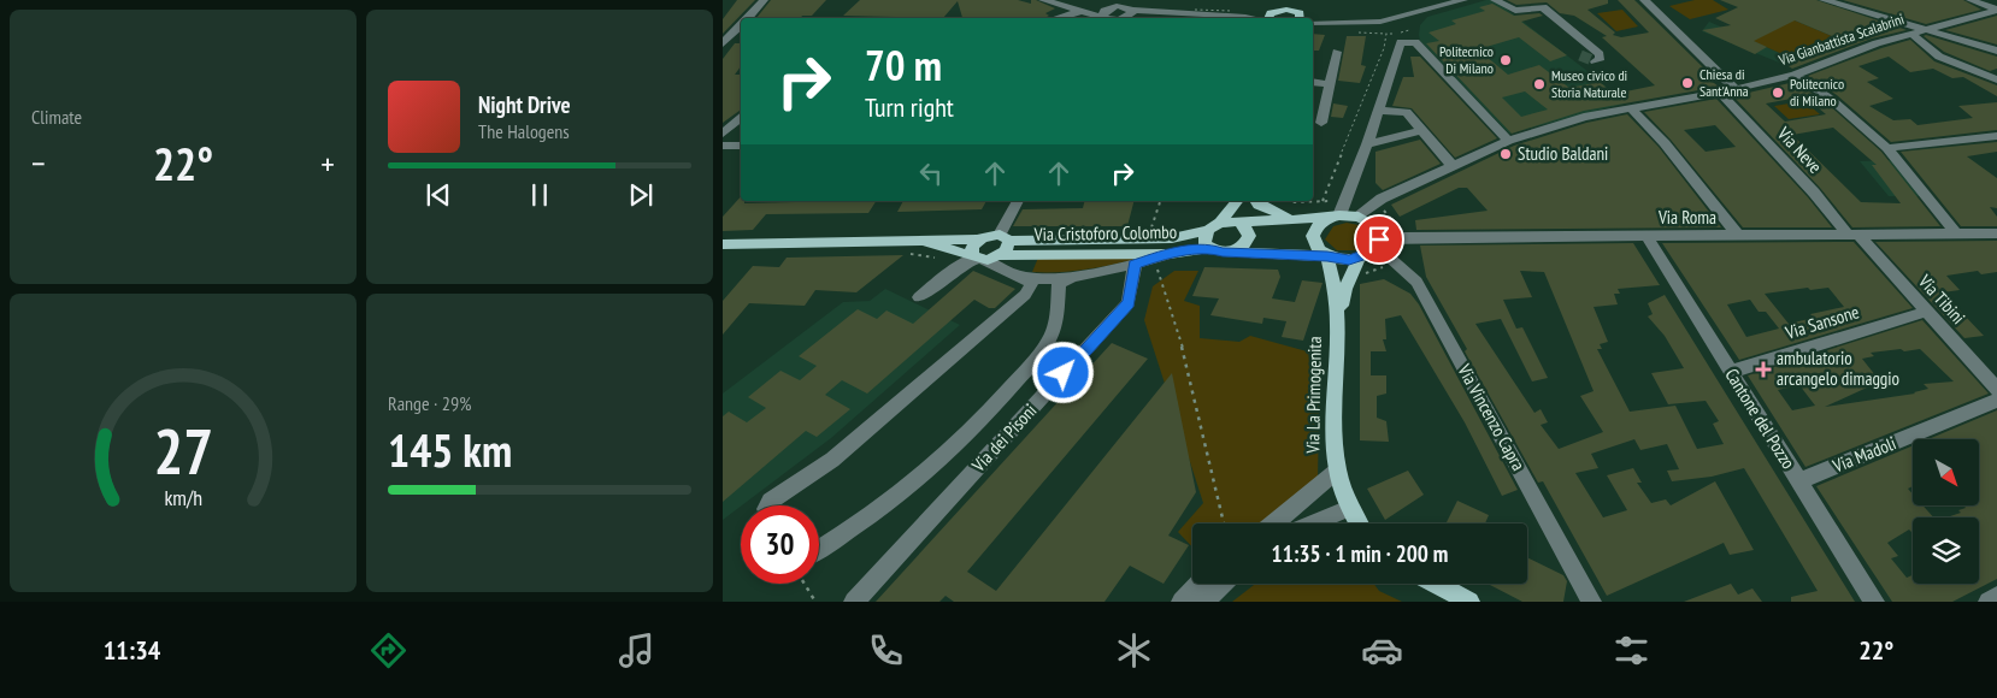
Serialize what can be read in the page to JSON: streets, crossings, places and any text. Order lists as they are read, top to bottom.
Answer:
{
  "streets": {
    "main road": ["Via Cristoforo Colombo", "Via La Primogenita"],
    "street": [
      "Via Gianbattista Scalabrini",
      "Via Neve",
      "Via Roma",
      "Via Tibini",
      "Via Sansone",
      "Via Vincenzo Capra",
      "Cantone del Pozzo",
      "Via dei Pisoni",
      "Via Madoli"
    ]
  },
  "crossings": [
    ["Via Gianbattista Scalabrini", "Via Neve"],
    ["Via Gianbattista Scalabrini", "Via Roma"],
    ["Via Gianbattista Scalabrini", "Via Cristoforo Colombo"],
    ["Via Gianbattista Scalabrini", "Via La Primogenita"],
    ["Via Gianbattista Scalabrini", "Via Vincenzo Capra"],
    ["Via Neve", "Via Roma"],
    ["Via Neve", "Via Tibini"],
    ["Via Roma", "Via Cristoforo Colombo"],
    ["Via Roma", "Via Tibini"],
    ["Via Roma", "Via La Primogenita"],
    ["Via Roma", "Via Vincenzo Capra"],
    ["Via Roma", "Cantone del Pozzo"],
    ["Via Cristoforo Colombo", "Via La Primogenita"],
    ["Via Cristoforo Colombo", "Via Vincenzo Capra"],
    ["Via Tibini", "Via Sansone"],
    ["Via Sansone", "Cantone del Pozzo"],
    ["Via La Primogenita", "Via Vincenzo Capra"],
    ["Cantone del Pozzo", "Via Madoli"]
  ],
  "places": {
    "other": [
      "Politecnico Di Milano",
      "Chiesa di Sant'Anna",
      "Museo civico di Storia Naturale",
      "Politecnico di Milano",
      "Studio Baldani"
    ],
    "health": ["ambulatorio arcangelo dimaggio"]
  },
  "north": "bottom right",
  "page": {
    "tile": [
      "Climate",
      ["Range · 29%", "145 km"]
    ],
    "turn": ["70 m", "Turn right"],
    "song": ["Night Drive", "The Halogens"],
    "heat": ["−", "22°", "+"],
    "limit": "30",
    "trip": "11:35 · 1 min · 200 m",
    "tabs": ["11:34", "22°"],
    "gauge": ["27", "km/h"]
  }
}
